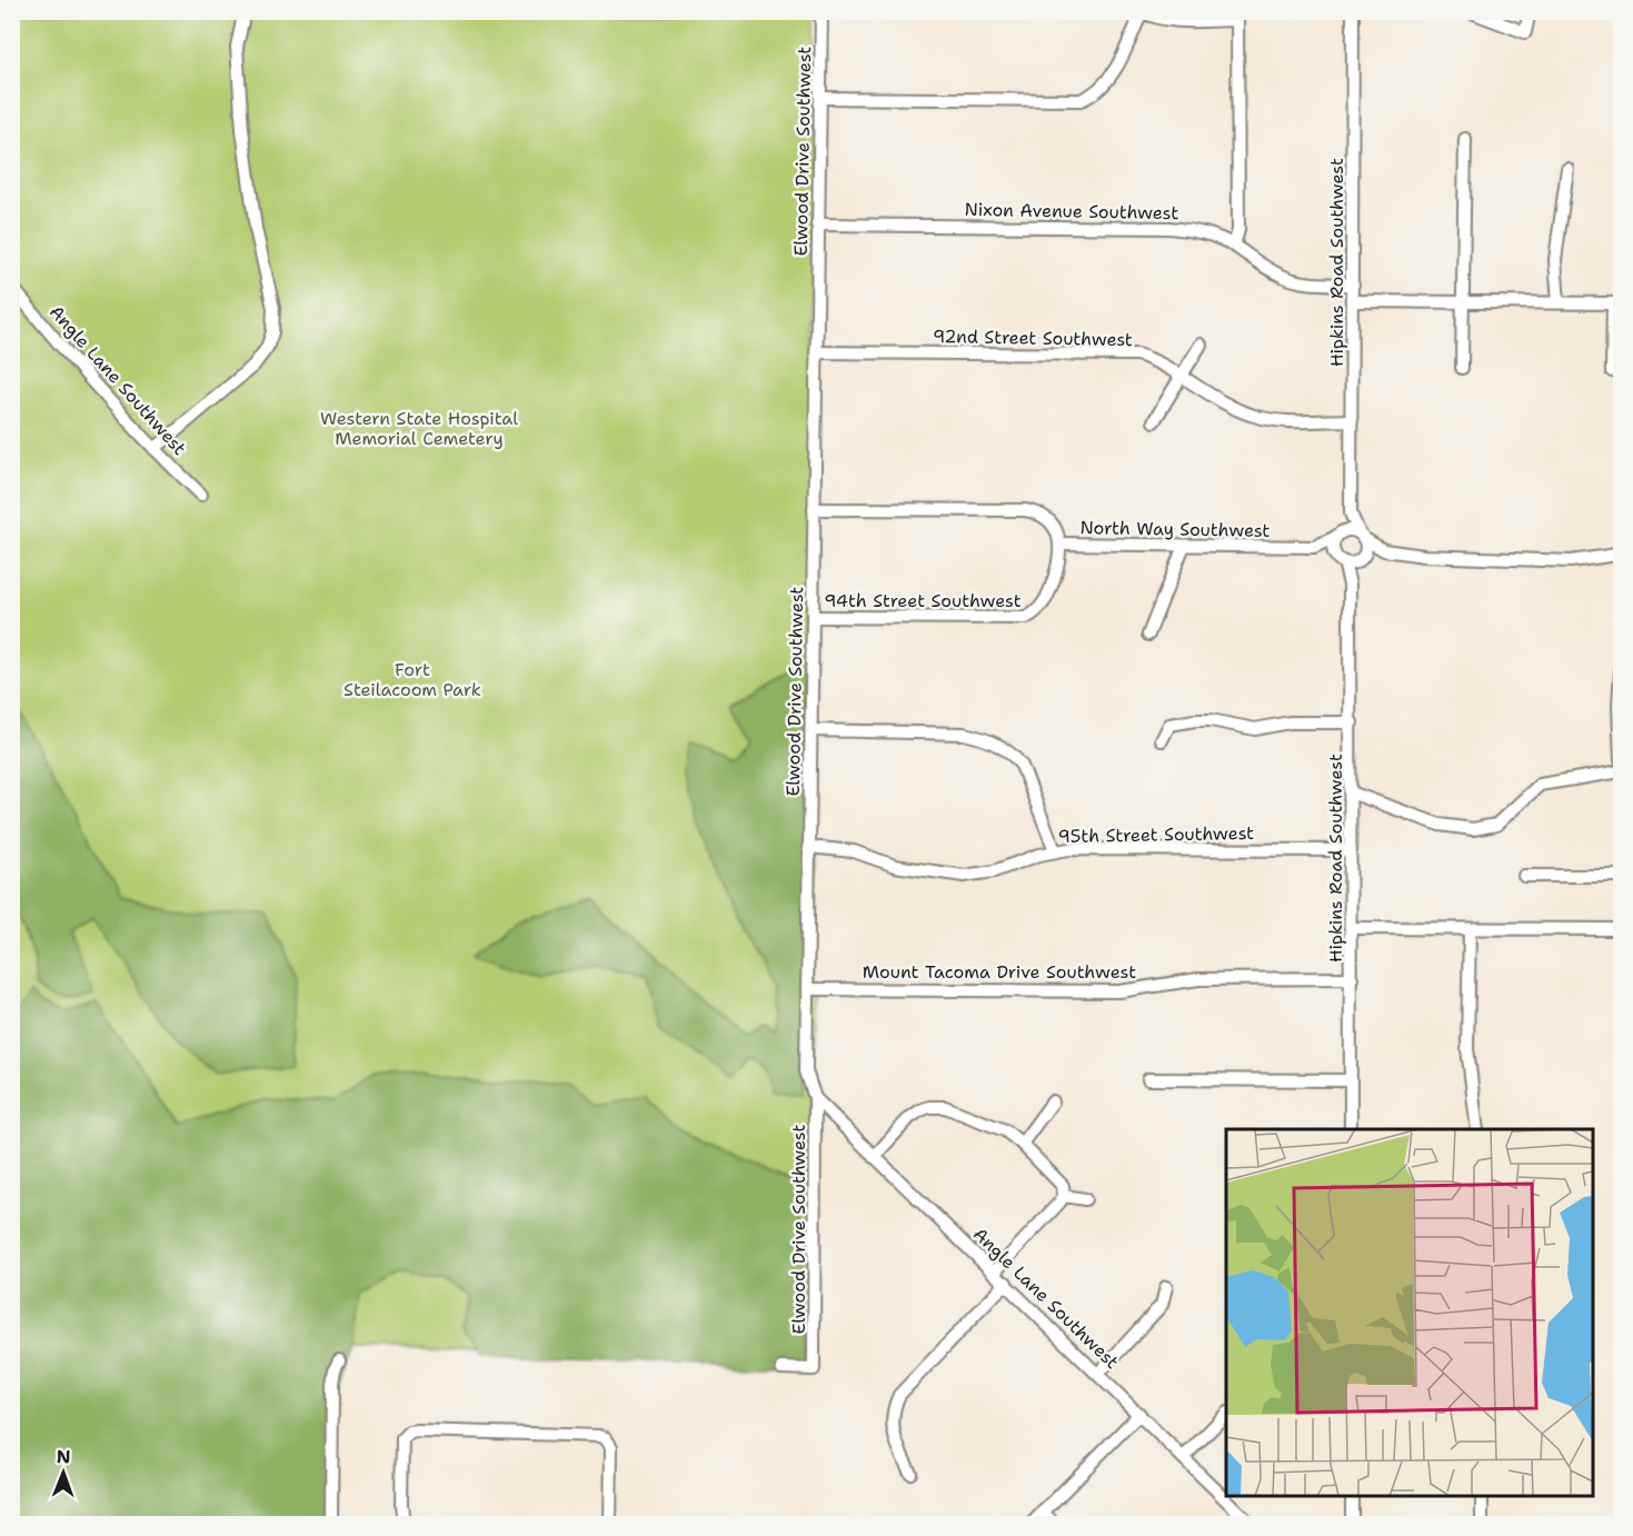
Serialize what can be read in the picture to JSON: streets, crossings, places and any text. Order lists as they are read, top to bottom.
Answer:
{
  "streets": {
    "street": [
      "Elwood Drive Southwest",
      "Nixon Avenue Southwest",
      "Hipkins Road Southwest",
      "92nd Street Southwest",
      "Angle Lane Southwest",
      "North Way Southwest",
      "94th Street Southwest",
      "95th Street Southwest",
      "Mount Tacoma Drive Southwest"
    ]
  },
  "crossings": [
    ["Elwood Drive Southwest", "Nixon Avenue Southwest"],
    ["Elwood Drive Southwest", "92nd Street Southwest"],
    ["Elwood Drive Southwest", "Angle Lane Southwest"],
    ["Elwood Drive Southwest", "North Way Southwest"],
    ["Elwood Drive Southwest", "94th Street Southwest"],
    ["Elwood Drive Southwest", "95th Street Southwest"],
    ["Elwood Drive Southwest", "Mount Tacoma Drive Southwest"],
    ["Nixon Avenue Southwest", "Hipkins Road Southwest"],
    ["Hipkins Road Southwest", "92nd Street Southwest"],
    ["Hipkins Road Southwest", "North Way Southwest"],
    ["Hipkins Road Southwest", "95th Street Southwest"],
    ["Hipkins Road Southwest", "Mount Tacoma Drive Southwest"],
    ["North Way Southwest", "94th Street Southwest"]
  ],
  "parks": ["Western State Hospital Memorial Cemetery", "Fort Steilacoom Park"],
  "north": "top"
}
